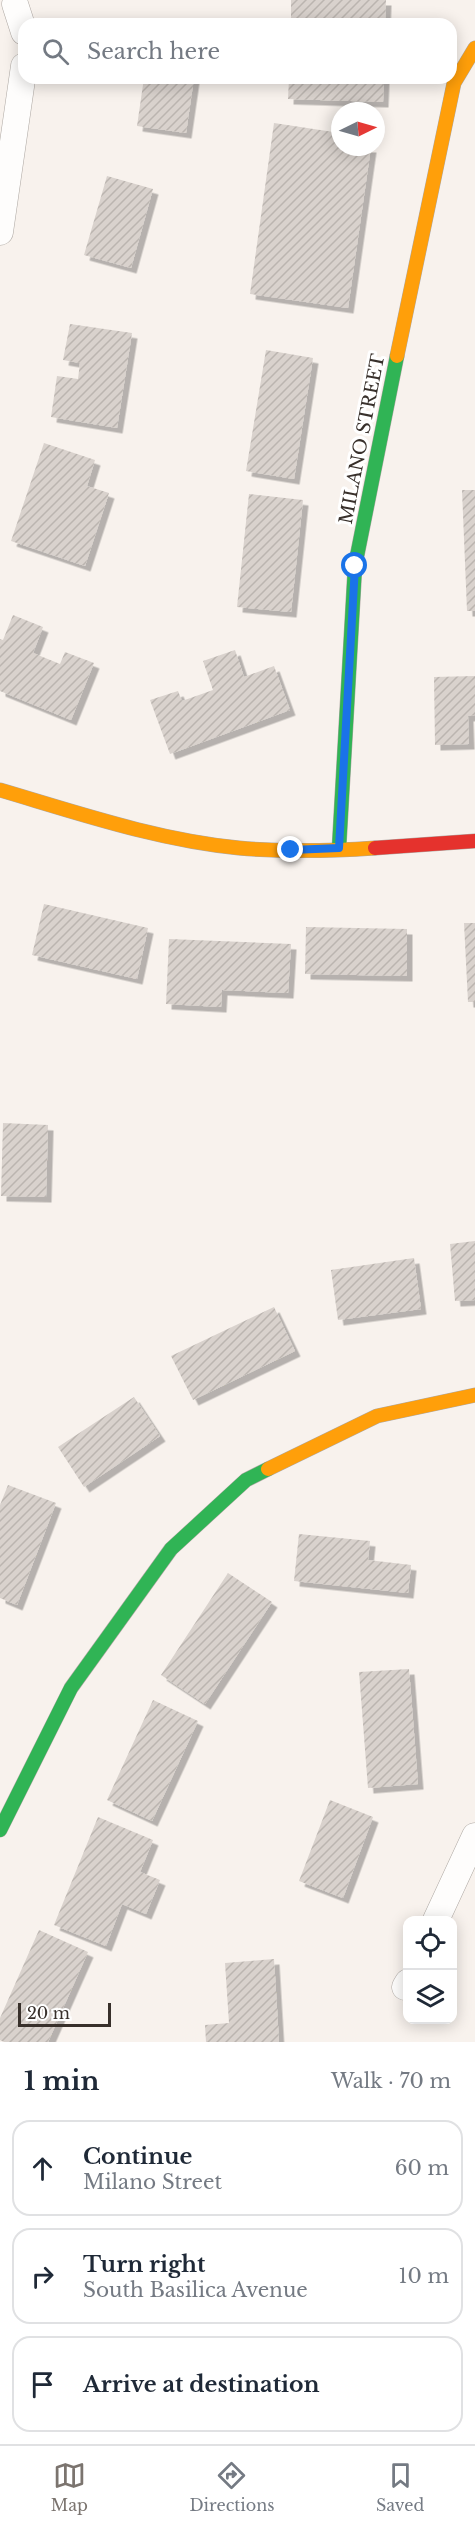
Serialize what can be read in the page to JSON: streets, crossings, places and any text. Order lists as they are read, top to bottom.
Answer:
{
  "streets": {
    "street": ["MILANO STREET"]
  },
  "scale_bar": "20 m",
  "north": "right",
  "page": {
    "search": "Search here",
    "scale": "20 m",
    "heading": ["1 min", "Walk · 70 m"],
    "list": [
      ["Continue", "Milano Street", "60 m"],
      ["Turn right", "South Basilica Avenue", "10 m"],
      "Arrive at destination"
    ],
    "nav": ["Map", "Directions", "Saved"]
  }
}
